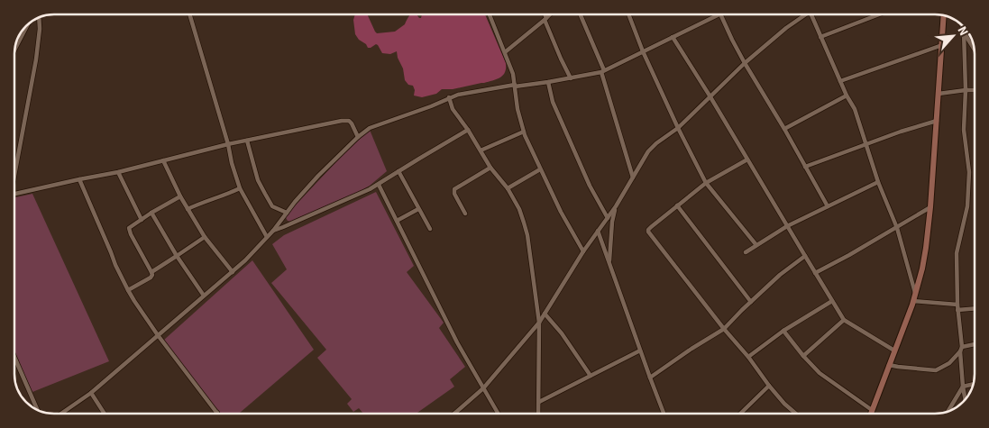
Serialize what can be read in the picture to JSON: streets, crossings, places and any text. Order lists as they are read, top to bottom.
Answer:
{
  "north": "top right"
}
